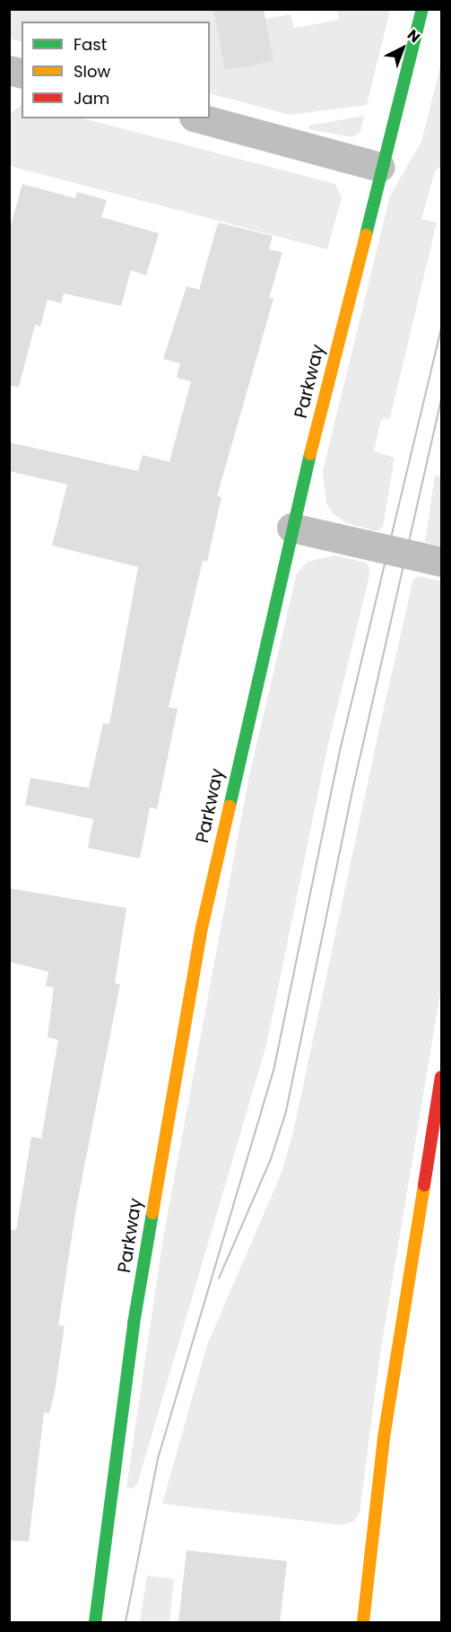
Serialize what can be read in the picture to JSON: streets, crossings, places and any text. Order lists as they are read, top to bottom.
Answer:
{
  "streets": {
    "street": ["Parkway"]
  },
  "legend": ["Fast", "Slow", "Jam"],
  "north": "top right"
}
